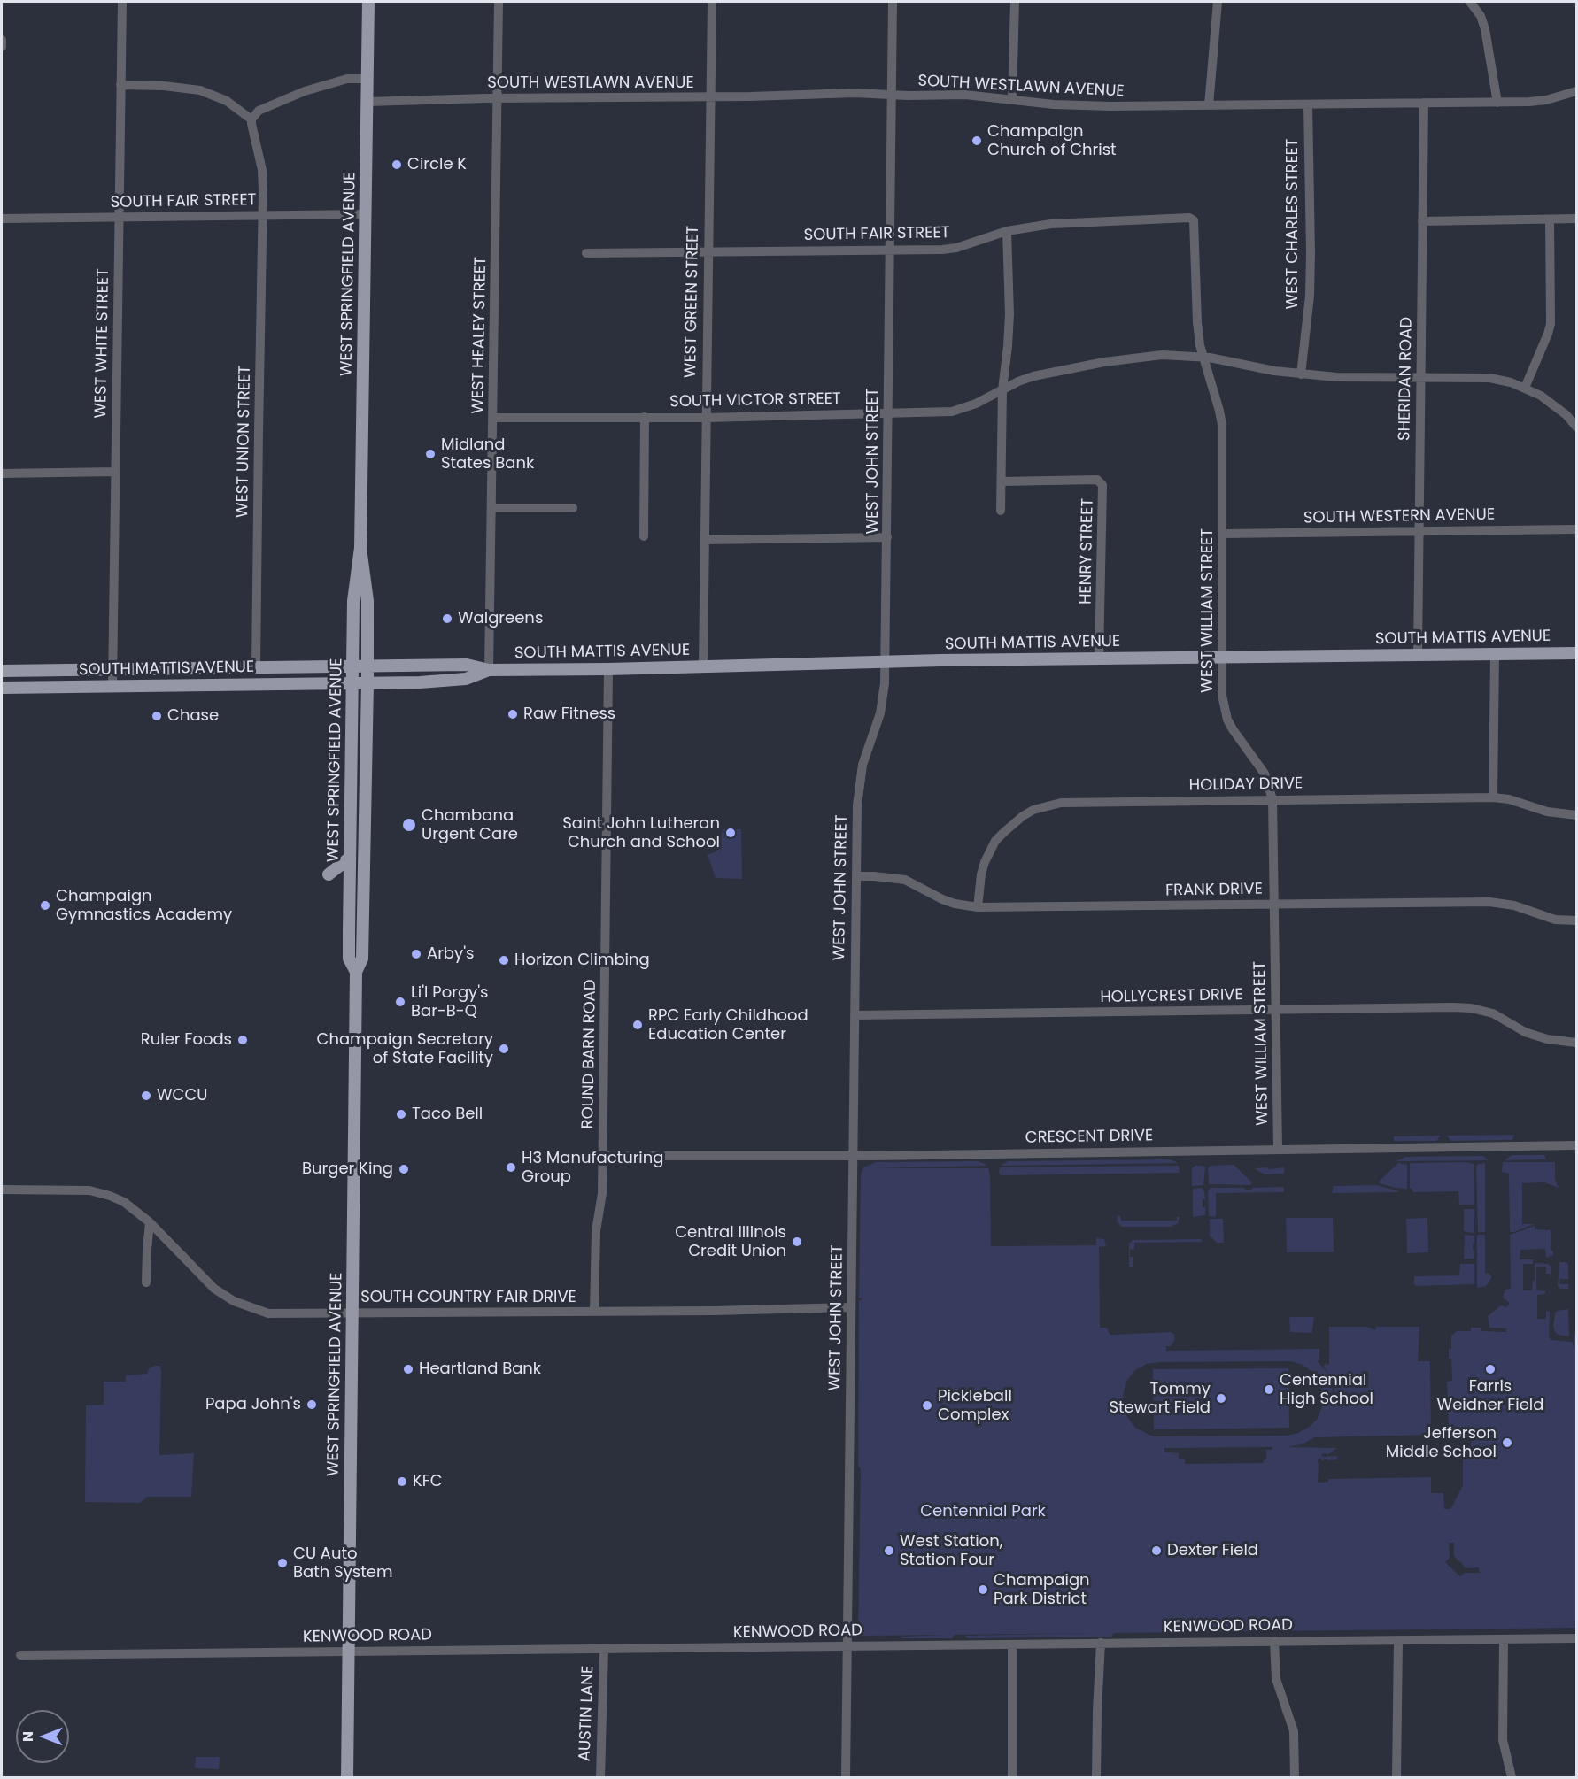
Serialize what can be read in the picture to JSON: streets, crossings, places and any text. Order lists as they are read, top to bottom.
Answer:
{
  "streets": {
    "main road": ["WEST SPRINGFIELD AVENUE", "SOUTH MATTIS AVENUE"],
    "street": [
      "SOUTH WESTLAWN AVENUE",
      "SOUTH FAIR STREET",
      "WEST CHARLES STREET",
      "WEST GREEN STREET",
      "WEST HEALEY STREET",
      "WEST WHITE STREET",
      "SHERIDAN ROAD",
      "SOUTH VICTOR STREET",
      "WEST UNION STREET",
      "WEST JOHN STREET",
      "SOUTH WESTERN AVENUE",
      "HENRY STREET",
      "WEST WILLIAM STREET",
      "HOLIDAY DRIVE",
      "FRANK DRIVE",
      "HOLLYCREST DRIVE",
      "ROUND BARN ROAD",
      "CRESCENT DRIVE",
      "SOUTH COUNTRY FAIR DRIVE",
      "KENWOOD ROAD",
      "AUSTIN LANE"
    ]
  },
  "crossings": [
    ["SOUTH WESTLAWN AVENUE", "WEST CHARLES STREET"],
    ["SOUTH WESTLAWN AVENUE", "WEST SPRINGFIELD AVENUE"],
    ["SOUTH WESTLAWN AVENUE", "WEST GREEN STREET"],
    ["SOUTH WESTLAWN AVENUE", "WEST HEALEY STREET"],
    ["SOUTH WESTLAWN AVENUE", "SHERIDAN ROAD"],
    ["SOUTH WESTLAWN AVENUE", "WEST JOHN STREET"],
    ["SOUTH FAIR STREET", "WEST SPRINGFIELD AVENUE"],
    ["SOUTH FAIR STREET", "WEST GREEN STREET"],
    ["SOUTH FAIR STREET", "WEST WHITE STREET"],
    ["SOUTH FAIR STREET", "WEST UNION STREET"],
    ["SOUTH FAIR STREET", "WEST JOHN STREET"],
    ["SOUTH FAIR STREET", "WEST WILLIAM STREET"],
    ["WEST CHARLES STREET", "SOUTH VICTOR STREET"],
    ["WEST SPRINGFIELD AVENUE", "SOUTH MATTIS AVENUE"],
    ["WEST SPRINGFIELD AVENUE", "SOUTH COUNTRY FAIR DRIVE"],
    ["WEST SPRINGFIELD AVENUE", "KENWOOD ROAD"],
    ["WEST GREEN STREET", "SOUTH VICTOR STREET"],
    ["WEST GREEN STREET", "SOUTH MATTIS AVENUE"],
    ["WEST HEALEY STREET", "SOUTH VICTOR STREET"],
    ["WEST HEALEY STREET", "SOUTH MATTIS AVENUE"],
    ["WEST WHITE STREET", "SOUTH MATTIS AVENUE"],
    ["SHERIDAN ROAD", "SOUTH VICTOR STREET"],
    ["SHERIDAN ROAD", "SOUTH WESTERN AVENUE"],
    ["SHERIDAN ROAD", "SOUTH MATTIS AVENUE"],
    ["SOUTH VICTOR STREET", "WEST JOHN STREET"],
    ["SOUTH VICTOR STREET", "WEST WILLIAM STREET"],
    ["WEST UNION STREET", "SOUTH MATTIS AVENUE"],
    ["WEST JOHN STREET", "SOUTH MATTIS AVENUE"],
    ["WEST JOHN STREET", "FRANK DRIVE"],
    ["WEST JOHN STREET", "HOLLYCREST DRIVE"],
    ["WEST JOHN STREET", "CRESCENT DRIVE"],
    ["WEST JOHN STREET", "SOUTH COUNTRY FAIR DRIVE"],
    ["WEST JOHN STREET", "KENWOOD ROAD"],
    ["SOUTH WESTERN AVENUE", "WEST WILLIAM STREET"],
    ["HENRY STREET", "SOUTH MATTIS AVENUE"],
    ["WEST WILLIAM STREET", "SOUTH MATTIS AVENUE"],
    ["WEST WILLIAM STREET", "HOLIDAY DRIVE"],
    ["WEST WILLIAM STREET", "FRANK DRIVE"],
    ["WEST WILLIAM STREET", "HOLLYCREST DRIVE"],
    ["WEST WILLIAM STREET", "CRESCENT DRIVE"],
    ["SOUTH MATTIS AVENUE", "ROUND BARN ROAD"],
    ["HOLIDAY DRIVE", "FRANK DRIVE"],
    ["ROUND BARN ROAD", "CRESCENT DRIVE"],
    ["ROUND BARN ROAD", "SOUTH COUNTRY FAIR DRIVE"],
    ["KENWOOD ROAD", "AUSTIN LANE"]
  ],
  "parks": ["Centennial Park"],
  "places": [
    "Champaign Church of Christ",
    "Circle K",
    "Midland States Bank",
    "Walgreens",
    "Raw Fitness",
    "Chase",
    "Chambana Urgent Care",
    "Saint John Lutheran Church and School",
    "Champaign Gymnastics Academy",
    "Arby's",
    "Horizon Climbing",
    "Li'l Porgy's Bar-B-Q",
    "RPC Early Childhood Education Center",
    "Ruler Foods",
    "Champaign Secretary of State Facility",
    "WCCU",
    "Taco Bell",
    "H3 Manufacturing Group",
    "Burger King",
    "Central Illinois Credit Union",
    "Heartland Bank",
    "Farris Weidner Field",
    "Centennial High School",
    "Tommy Stewart Field",
    "Papa John's",
    "Pickleball Complex",
    "Jefferson Middle School",
    "KFC",
    "West Station, Station Four",
    "Dexter Field",
    "CU Auto Bath System",
    "Champaign Park District"
  ],
  "north": "left"
}
